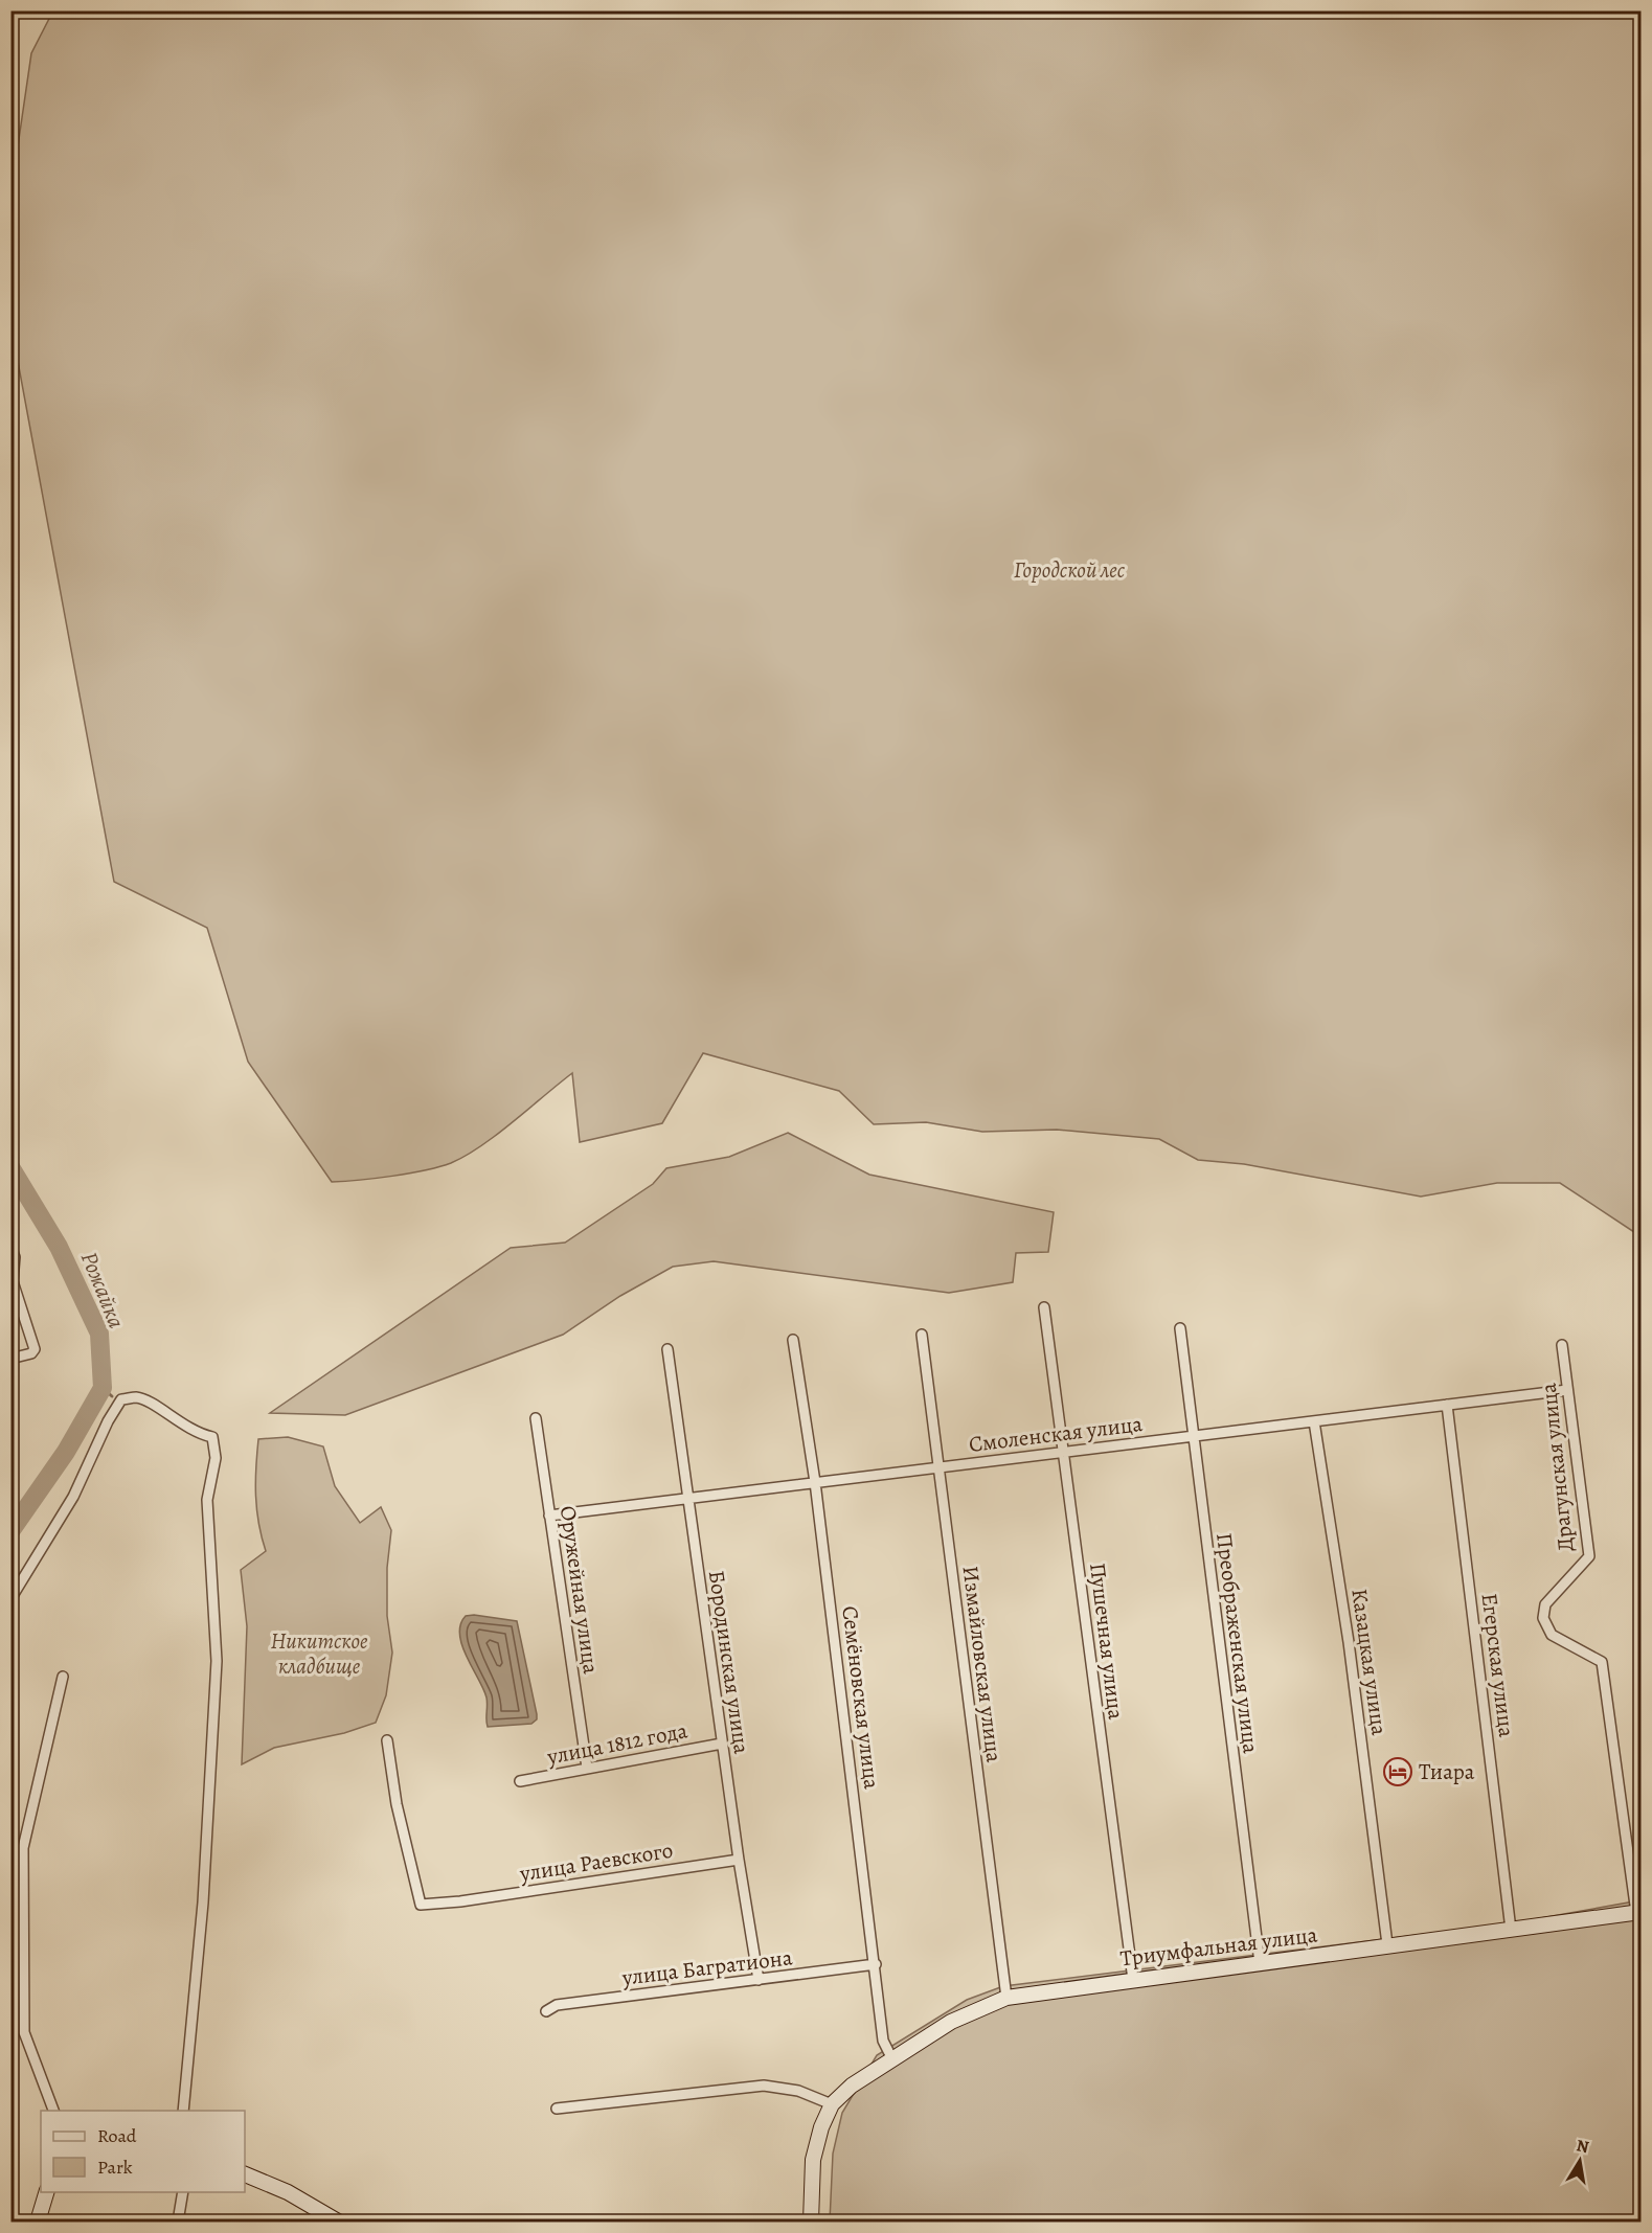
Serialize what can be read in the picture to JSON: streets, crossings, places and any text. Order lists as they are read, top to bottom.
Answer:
{
  "streets": {
    "street": [
      "Смоленская улица",
      "Драгунская улица",
      "Оружейная улица",
      "Пушечная улица",
      "Преображенская улица",
      "Бородинская улица",
      "Казацкая улица",
      "Измайловская улица",
      "Егерская улица",
      "Семёновская улица",
      "улица 1812 года",
      "улица Раевского",
      "Триумфальная улица",
      "улица Багратиона"
    ]
  },
  "crossings": [
    ["Смоленская улица", "Драгунская улица"],
    ["Смоленская улица", "Оружейная улица"],
    ["Смоленская улица", "Пушечная улица"],
    ["Смоленская улица", "Преображенская улица"],
    ["Смоленская улица", "Бородинская улица"],
    ["Смоленская улица", "Казацкая улица"],
    ["Смоленская улица", "Измайловская улица"],
    ["Смоленская улица", "Егерская улица"],
    ["Смоленская улица", "Семёновская улица"],
    ["Драгунская улица", "Триумфальная улица"],
    ["Оружейная улица", "улица 1812 года"],
    ["Пушечная улица", "Триумфальная улица"],
    ["Преображенская улица", "Триумфальная улица"],
    ["Бородинская улица", "улица 1812 года"],
    ["Бородинская улица", "улица Раевского"],
    ["Бородинская улица", "улица Багратиона"],
    ["Казацкая улица", "Триумфальная улица"],
    ["Измайловская улица", "Триумфальная улица"],
    ["Егерская улица", "Триумфальная улица"],
    ["Семёновская улица", "Триумфальная улица"],
    ["Семёновская улица", "улица Багратиона"]
  ],
  "water": ["Рожайка"],
  "parks": ["Городской лес", "Никитское кладбище"],
  "places": {
    "hotel": ["Тиара"]
  },
  "legend": ["Road", "Park"],
  "north": "top"
}
